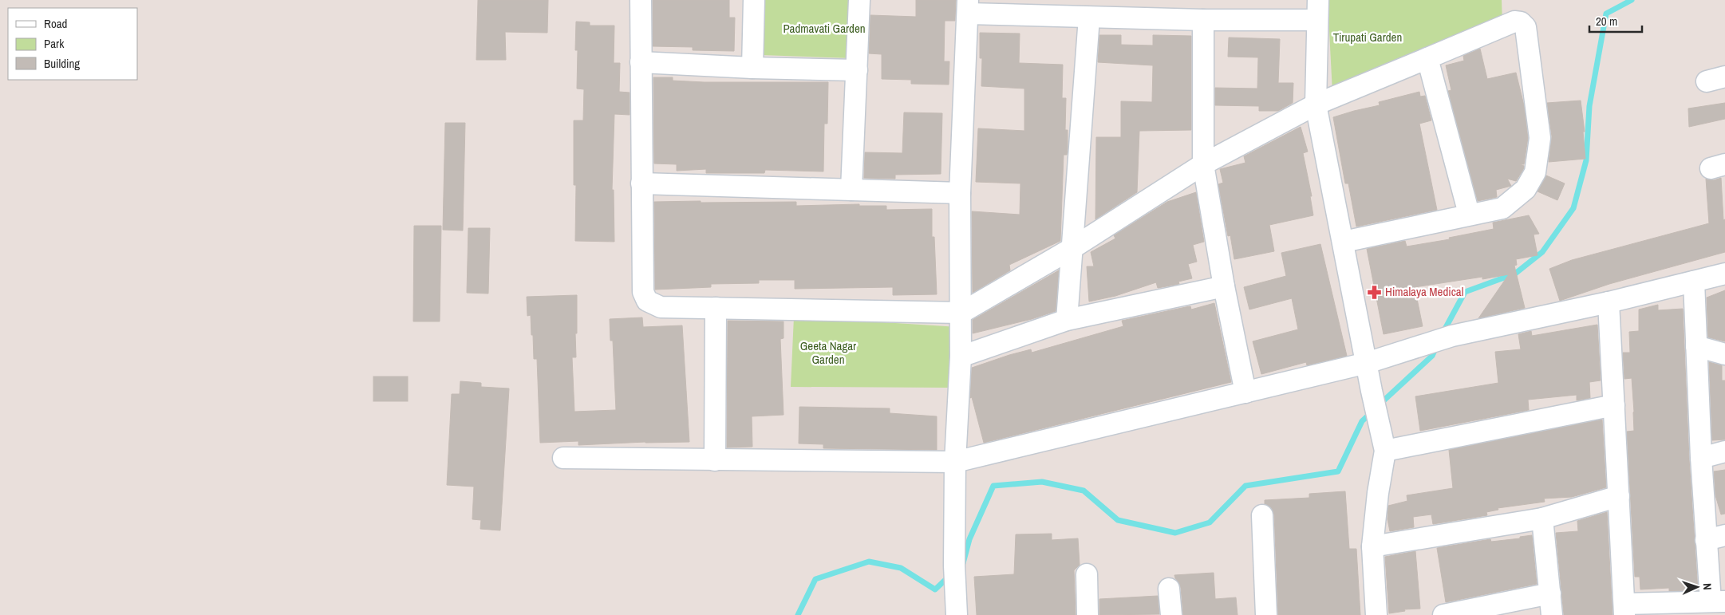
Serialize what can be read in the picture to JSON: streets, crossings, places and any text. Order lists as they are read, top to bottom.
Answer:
{
  "parks": ["Padmavati Garden", "Tirupati Garden", "Geeta Nagar Garden"],
  "places": {
    "pharmacy": ["Himalaya Medical"]
  },
  "legend": ["Road", "Park", "Building"],
  "scale_bar": "20 m",
  "north": "right"
}
